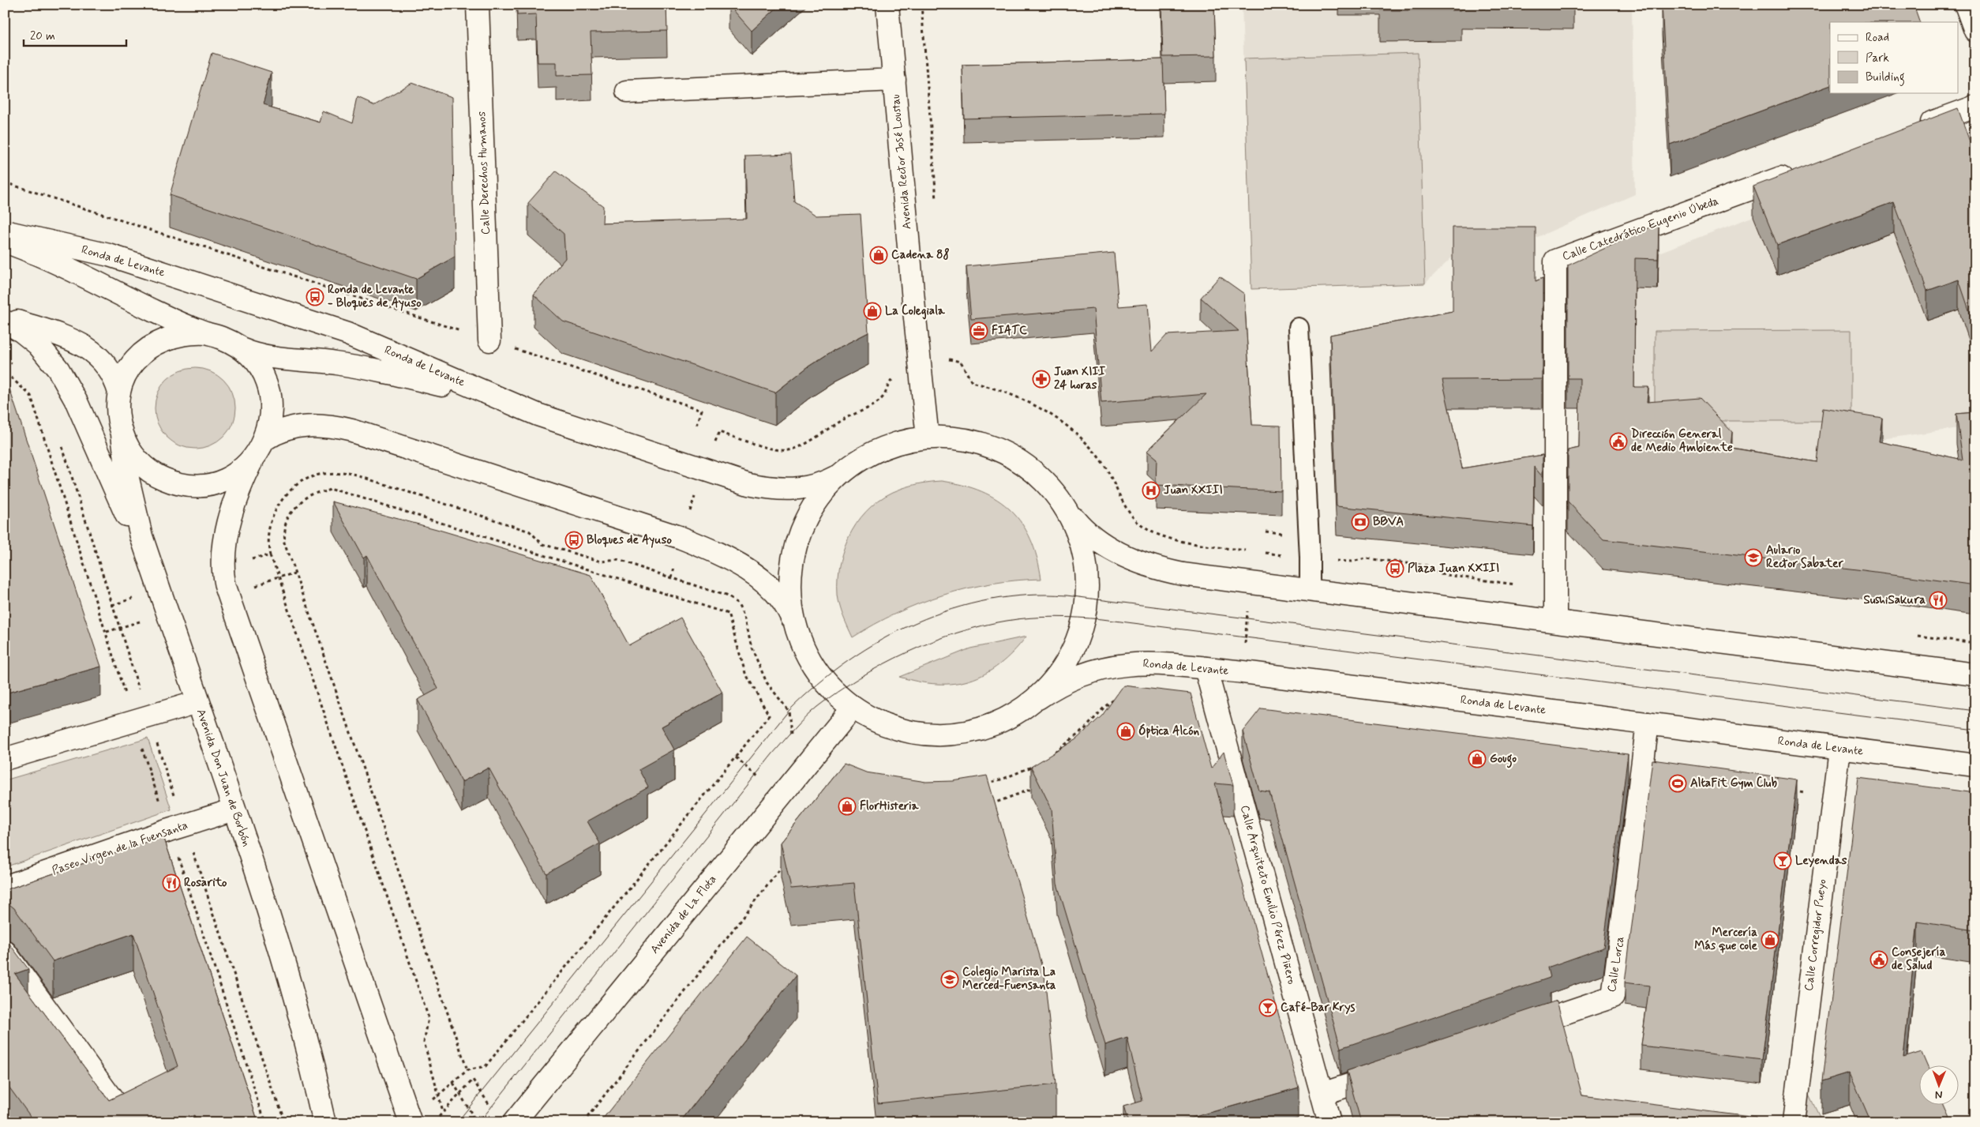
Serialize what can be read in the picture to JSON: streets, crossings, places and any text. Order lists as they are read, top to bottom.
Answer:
{
  "streets": {
    "main road": [
      "Avenida Rector José Loustau",
      "Calle Derechos Humanos",
      "Calle Catedrático Eugenio Úbeda",
      "Ronda de Levante",
      "Avenida Don Juan de Borbón",
      "Paseo Virgen de la Fuensanta",
      "Calle Arquitecto Emilio Pérez Piñero",
      "Avenida de La Flota",
      "Calle Corregidor Pueyo",
      "Calle Lorca"
    ]
  },
  "crossings": [
    ["Ronda de Levante", "Calle Arquitecto Emilio Pérez Piñero"],
    ["Ronda de Levante", "Calle Corregidor Pueyo"],
    ["Ronda de Levante", "Calle Lorca"],
    ["Avenida Don Juan de Borbón", "Paseo Virgen de la Fuensanta"]
  ],
  "places": {
    "shop": [
      "Cadena 88",
      "La Colegiala",
      "Óptica Alcón",
      "Gougo",
      "FlorHisteria",
      "Mercería Más que cole"
    ],
    "bus stop": ["Ronda de Levante - Bloques de Ayuso", "Bloques de Ayuso", "Plaza Juan XXIII"],
    "office": ["FIATC"],
    "pharmacy": ["Juan XIII 24 horas"],
    "public building": ["Dirección General de Medio Ambiente", "Consejería de Salud"],
    "hospital": ["Juan XXIII"],
    "bank": ["BBVA"],
    "school or university": ["Aulario Rector Sabater", "Colegio Marista La Merced-Fuensanta"],
    "restaurant": ["SushiSakura", "Rosarito"],
    "sports": ["AltaFit Gym Club"],
    "bar": ["Leyendas", "Café-Bar Krys"]
  },
  "legend": ["Road", "Park", "Building"],
  "scale_bar": "20 m",
  "north": "bottom"
}
